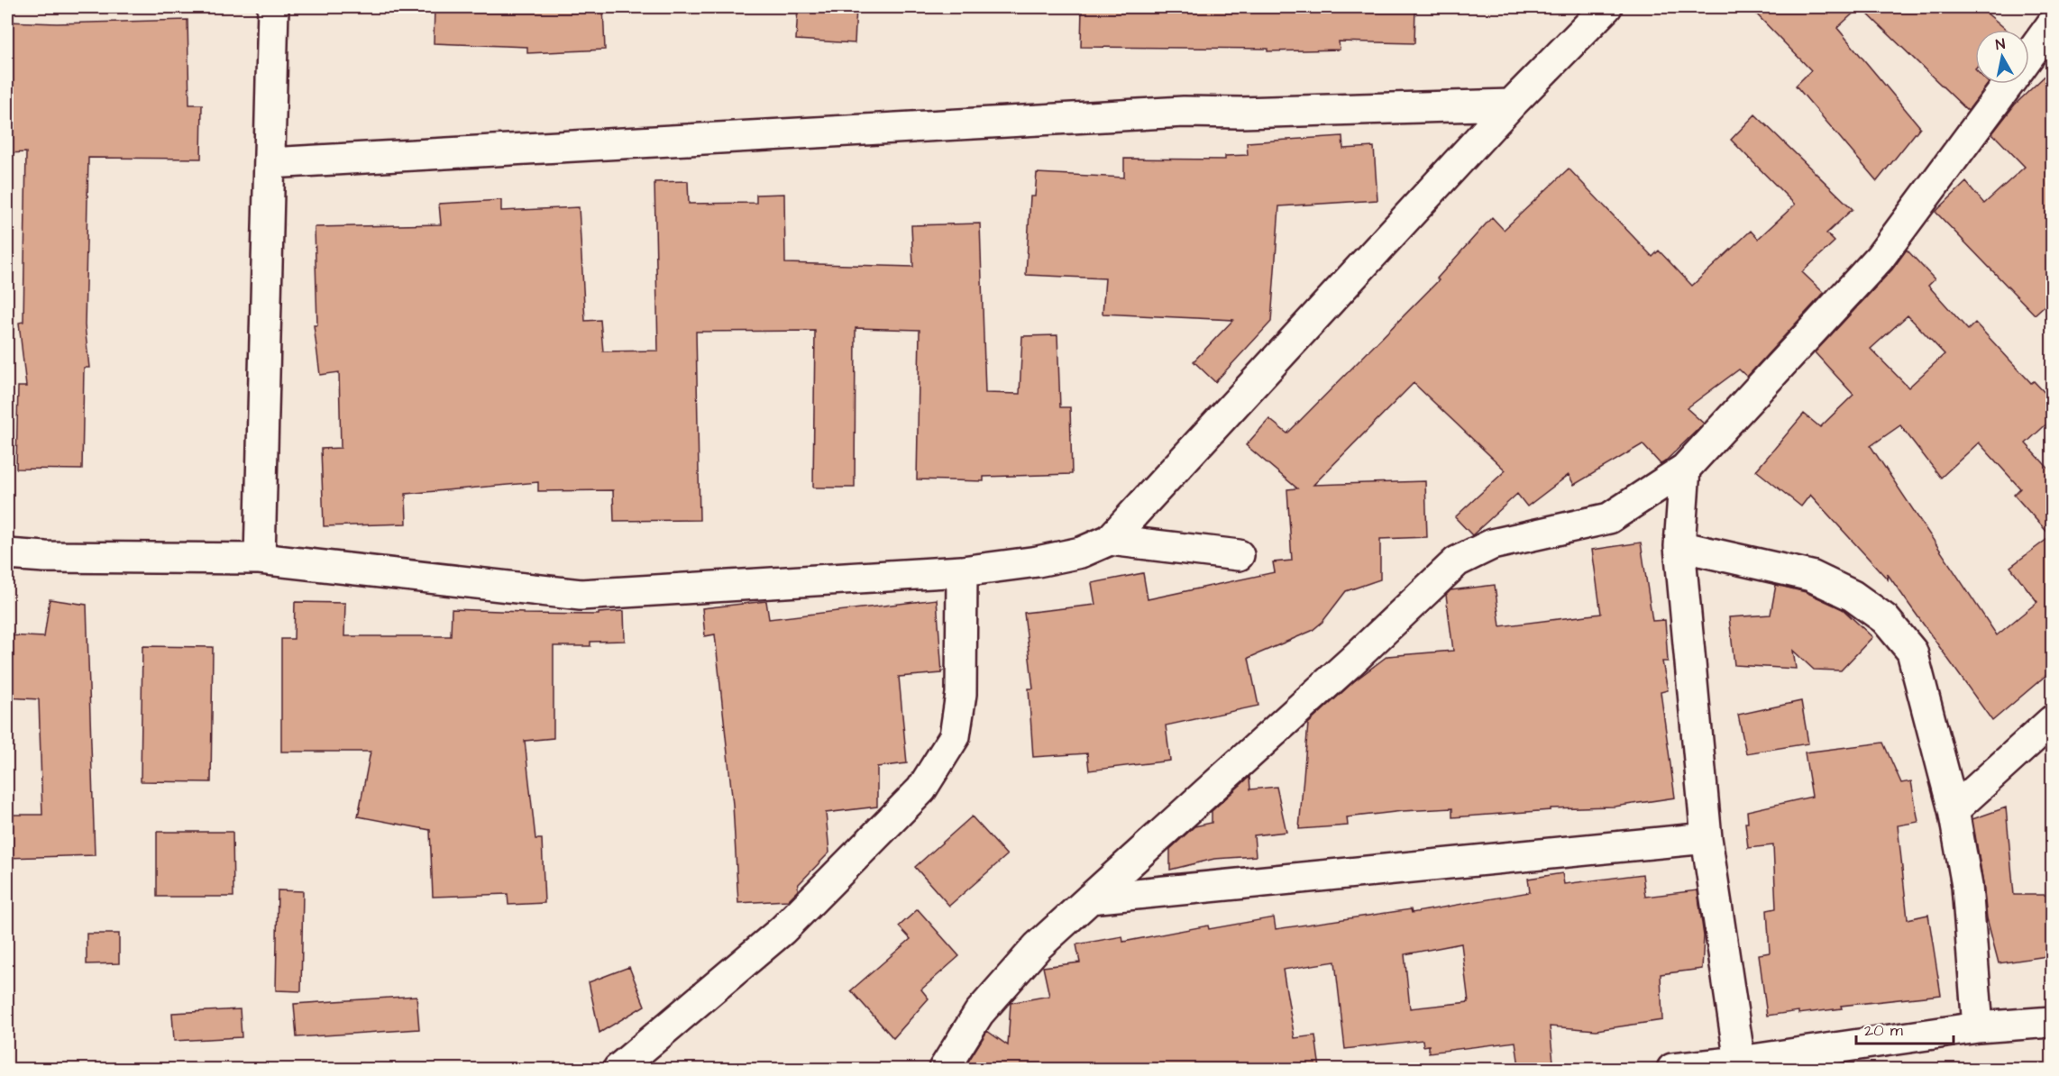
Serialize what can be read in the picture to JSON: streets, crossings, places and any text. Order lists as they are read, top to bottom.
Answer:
{
  "scale_bar": "20 m",
  "north": "top"
}
